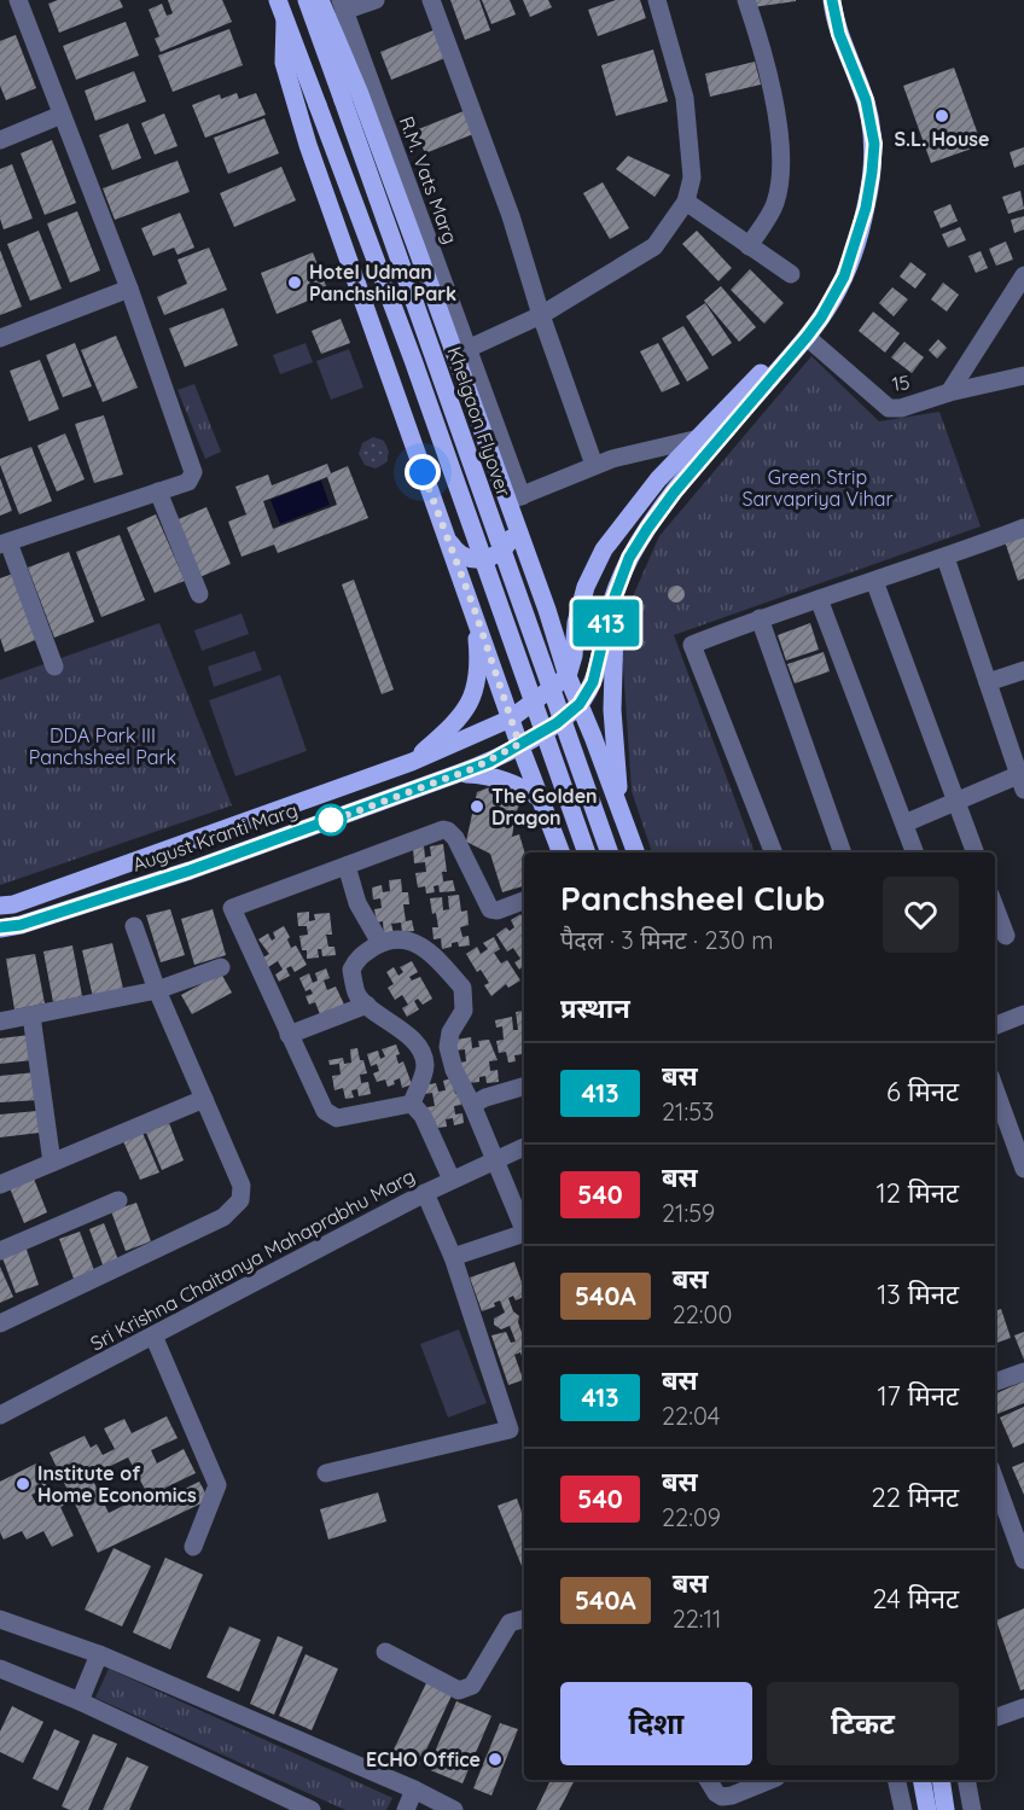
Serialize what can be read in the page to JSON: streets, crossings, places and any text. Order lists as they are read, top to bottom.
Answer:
{
  "streets": {
    "main road": ["Khelgaon Flyover", "August Kranti Marg"],
    "street": ["R.M. Vats Marg", "15", "Sri Krishna Chaitanya Mahaprabhu Marg"]
  },
  "parks": ["Green Strip Sarvapriya Vihar", "DDA Park III Panchsheel Park"],
  "places": [
    "S.L. House",
    "Hotel Udman Panchshila Park",
    "The Golden Dragon",
    "Institute of Home Economics",
    "ECHO Office"
  ],
  "lines": ["bus line 413"],
  "page": {
    "on_map": "413",
    "heading": [
      ["Panchsheel Club", "पैदल · 3 मिनट · 230 m"],
      "प्रस्थान"
    ],
    "list": [
      {
        "mark": "413",
        "name": "बस",
        "note": "21:53",
        "value": "6 मिनट"
      },
      {
        "mark": "540",
        "name": "बस",
        "note": "21:59",
        "value": "12 मिनट"
      },
      {
        "mark": "540A",
        "name": "बस",
        "note": "22:00",
        "value": "13 मिनट"
      },
      {
        "mark": "413",
        "name": "बस",
        "note": "22:04",
        "value": "17 मिनट"
      },
      {
        "mark": "540",
        "name": "बस",
        "note": "22:09",
        "value": "22 मिनट"
      },
      {
        "mark": "540A",
        "name": "बस",
        "note": "22:11",
        "value": "24 मिनट"
      }
    ],
    "buttons": ["दिशा", "टिकट"]
  }
}
